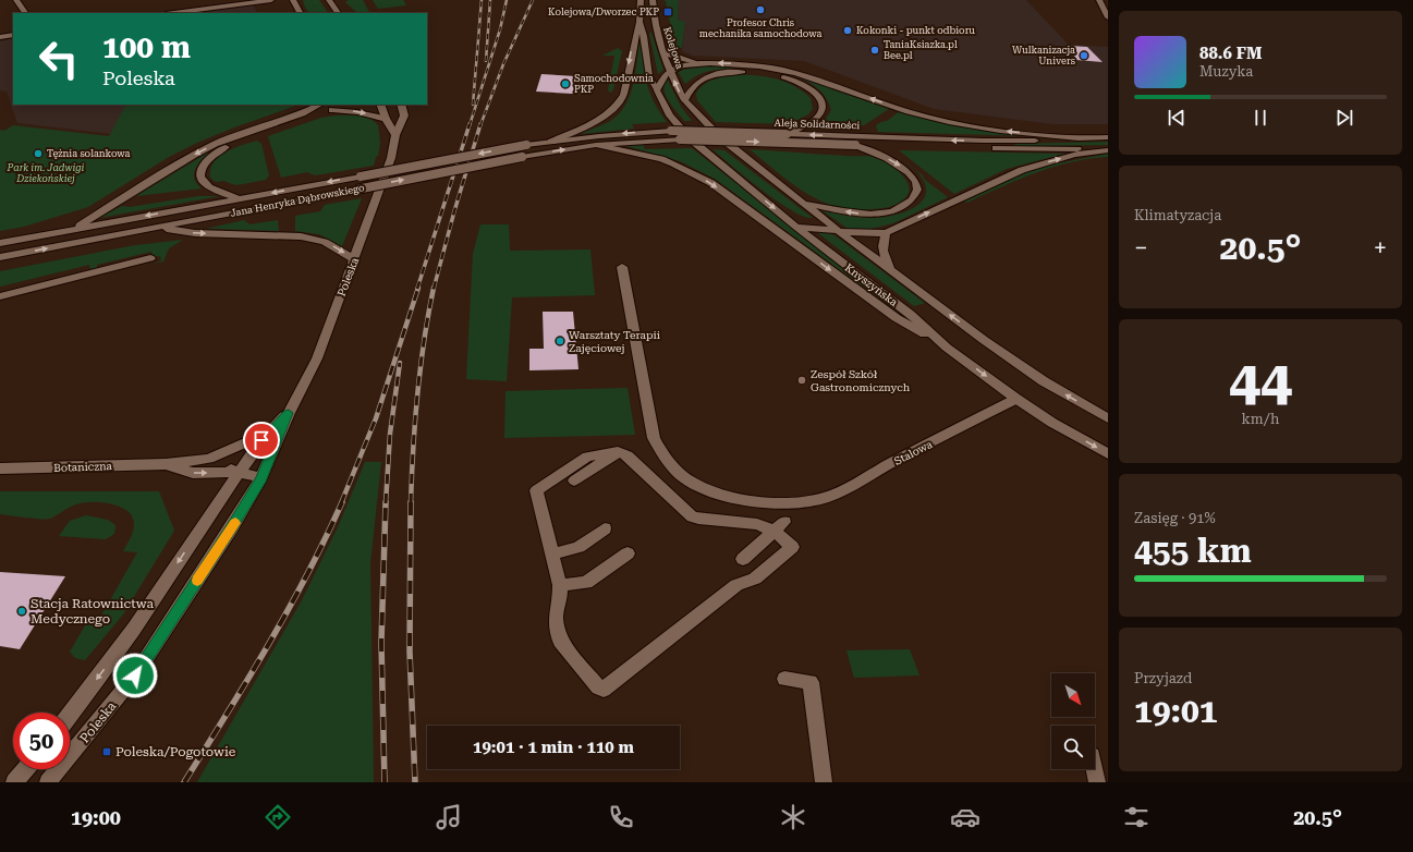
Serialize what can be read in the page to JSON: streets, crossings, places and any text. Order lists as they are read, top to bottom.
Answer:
{
  "streets": {
    "main road": [
      "Kolejowa",
      "Aleja Solidarności",
      "Jana Henryka Dąbrowskiego",
      "Poleska",
      "Knyszyńska",
      "Stalowa",
      "Botaniczna"
    ]
  },
  "crossings": [
    ["Aleja Solidarności", "Jana Henryka Dąbrowskiego"],
    ["Poleska", "Botaniczna"],
    ["Knyszyńska", "Stalowa"]
  ],
  "parks": ["Park im. Jadwigi Dziekońskiej"],
  "places": {
    "other": [
      "Profesor Chris mechanika samochodowa",
      "Kokonki - punkt odbioru",
      "TaniaKsiazka.pl Bee.pl",
      "Wulkanizacja Univers",
      "Samochodownia PKP",
      "Tężnia solankowa",
      "Warsztaty Terapii Zajęciowej",
      "Zespół Szkół Gastronomicznych",
      "Stacja Ratownictwa Medycznego"
    ],
    "transit": ["Kolejowa/Dworzec PKP", "Poleska/Pogotowie"]
  },
  "north": "bottom right",
  "page": {
    "turn": ["100 m", "Poleska"],
    "song": ["88.6 FM", "Muzyka"],
    "tile": [
      "Klimatyzacja",
      ["44", "km/h"],
      ["Zasięg · 91%", "455 km"],
      ["Przyjazd", "19:01"]
    ],
    "heat": ["−", "20.5°", "+"],
    "limit": "50",
    "trip": "19:01 · 1 min · 110 m",
    "tabs": ["19:00", "20.5°"]
  }
}
